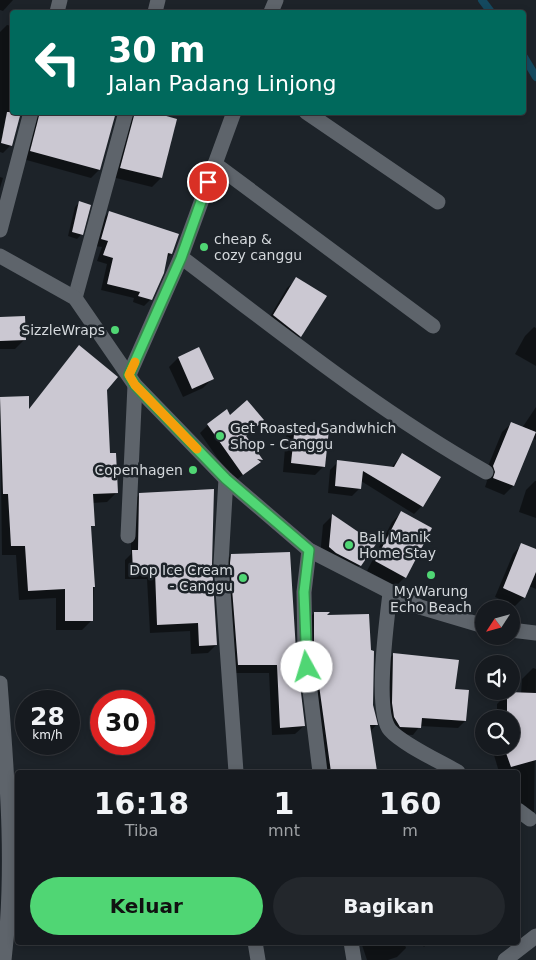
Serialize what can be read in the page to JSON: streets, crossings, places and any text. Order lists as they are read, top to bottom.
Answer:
{
  "places": [
    "cheap & cozy canggu",
    "SizzleWraps",
    "Get Roasted Sandwhich Shop - Canggu",
    "Copenhagen",
    "Bali Manik Home Stay",
    "MyWarung Echo Beach",
    "Dop Ice Cream - Canggu"
  ],
  "north": "bottom left",
  "page": {
    "turn": ["30 m", "Jalan Padang Linjong"],
    "speed": "28 km/h",
    "limit": "30",
    "eta": [
      "16:18",
      "Tiba",
      "1",
      "mnt",
      "160",
      "m"
    ],
    "buttons": ["Keluar", "Bagikan"]
  }
}
